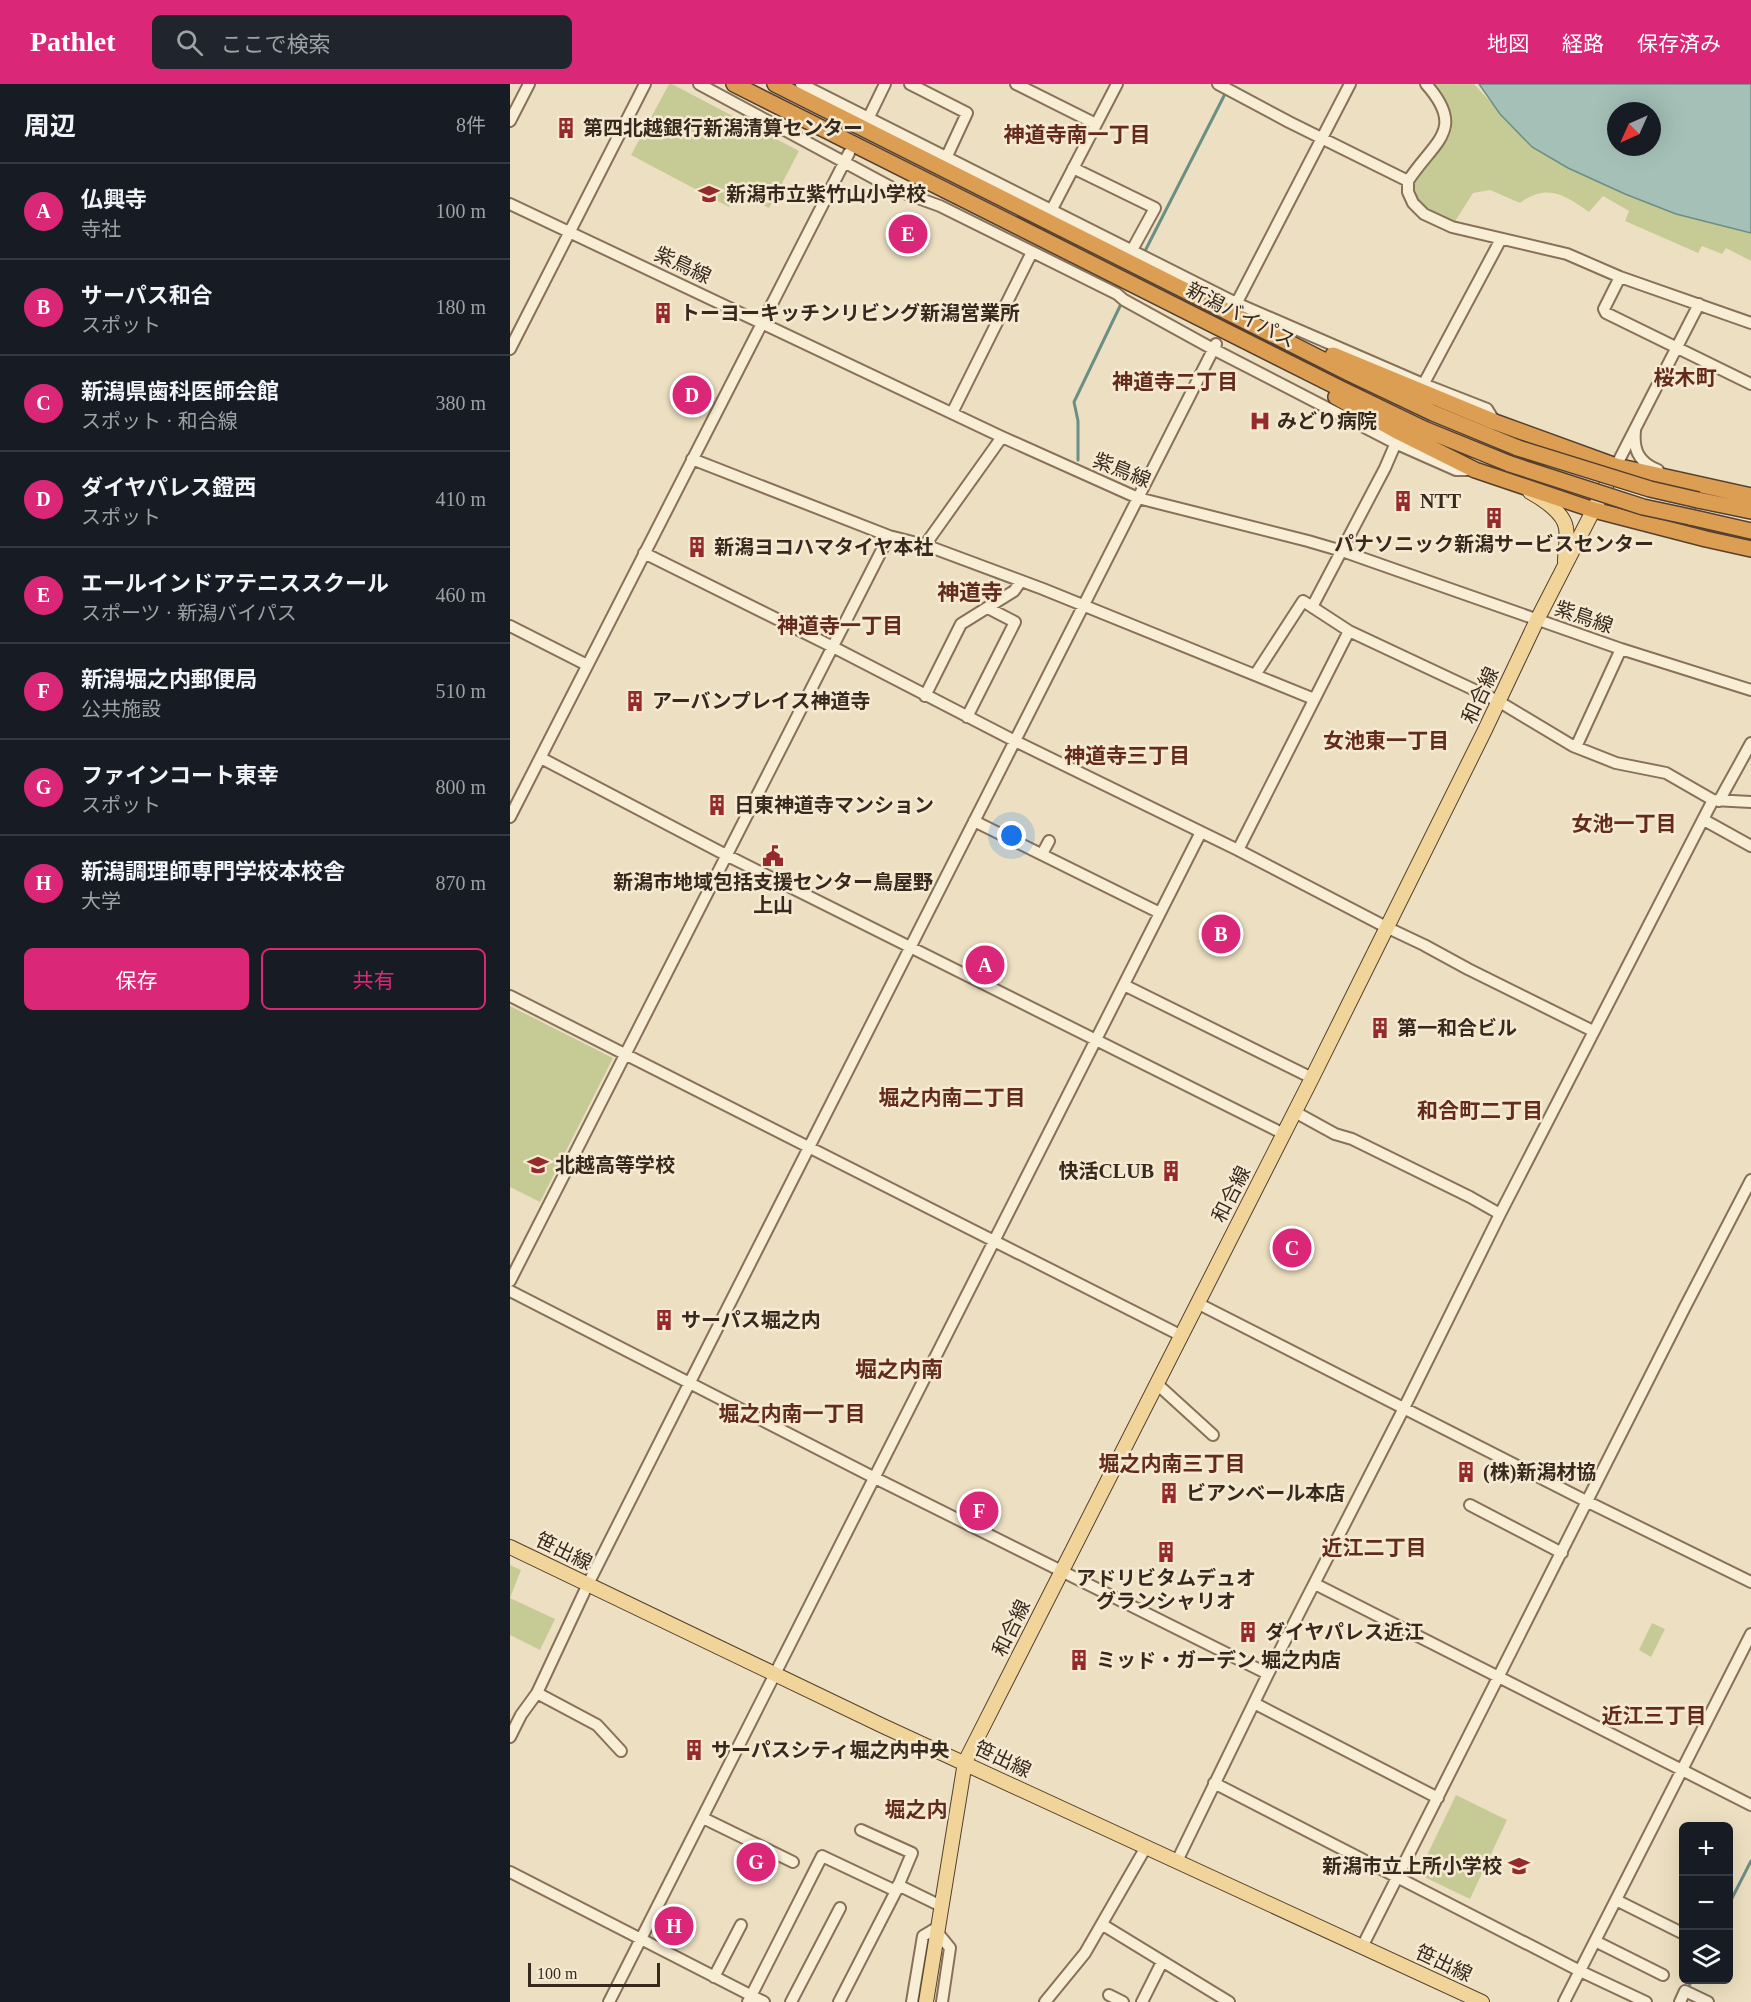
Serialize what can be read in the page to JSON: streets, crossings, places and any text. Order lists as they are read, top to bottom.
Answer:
{
  "streets": {
    "highway": ["新潟バイパス"],
    "main road": ["和合線", "笹出線"],
    "street": ["紫鳥線"]
  },
  "crossings": [
    ["紫鳥線", "和合線"],
    ["和合線", "笹出線"]
  ],
  "districts": [
    "神道寺南一丁目",
    "桜木町",
    "神道寺二丁目",
    "神道寺",
    "神道寺一丁目",
    "女池東一丁目",
    "神道寺三丁目",
    "女池一丁目",
    "堀之内南二丁目",
    "和合町二丁目",
    "堀之内南",
    "堀之内南一丁目",
    "堀之内南三丁目",
    "近江二丁目",
    "近江三丁目",
    "堀之内"
  ],
  "places": {
    "building": [
      "第四北越銀行新潟清算センター",
      "トーヨーキッチンリビング新潟営業所",
      "NTT",
      "パナソニック新潟サービスセンター",
      "新潟ヨコハマタイヤ本社",
      "アーバンプレイス神道寺",
      "日東神道寺マンション",
      "第一和合ビル",
      "快活CLUB",
      "サーパス堀之内",
      "(株)新潟材協",
      "ビアンベール本店",
      "アドリビタムデュオ グランシャリオ",
      "ダイヤパレス近江",
      "ミッド・ガーデン 堀之内店",
      "サーパスシティ堀之内中央"
    ],
    "school or university": ["新潟市立紫竹山小学校", "北越高等学校", "新潟市立上所小学校"],
    "hospital": ["みどり病院"],
    "public building": ["新潟市地域包括支援センター鳥屋野 上山"]
  },
  "scale_bar": "100 m",
  "north": "bottom left",
  "page": {
    "header": "Pathlet",
    "search": "ここで検索",
    "nav": ["地図", "経路", "保存済み"],
    "heading": ["周辺", "8件"],
    "list": [
      {
        "mark": "A",
        "name": "仏興寺",
        "note": "寺社",
        "value": "100 m"
      },
      {
        "mark": "B",
        "name": "サーパス和合",
        "note": "スポット",
        "value": "180 m"
      },
      {
        "mark": "C",
        "name": "新潟県歯科医師会館",
        "note": "スポット · 和合線",
        "value": "380 m"
      },
      {
        "mark": "D",
        "name": "ダイヤパレス鐙西",
        "note": "スポット",
        "value": "410 m"
      },
      {
        "mark": "E",
        "name": "エールインドアテニススクール",
        "note": "スポーツ · 新潟バイパス",
        "value": "460 m"
      },
      {
        "mark": "F",
        "name": "新潟堀之内郵便局",
        "note": "公共施設",
        "value": "510 m"
      },
      {
        "mark": "G",
        "name": "ファインコート東幸",
        "note": "スポット",
        "value": "800 m"
      },
      {
        "mark": "H",
        "name": "新潟調理師専門学校本校舎",
        "note": "大学",
        "value": "870 m"
      }
    ],
    "pins": [
      "E",
      "D",
      "B",
      "A",
      "C",
      "F",
      "G",
      "H"
    ],
    "buttons": ["保存", "共有"],
    "map_buttons": ["+", "−"],
    "scale": "100 m"
  }
}
